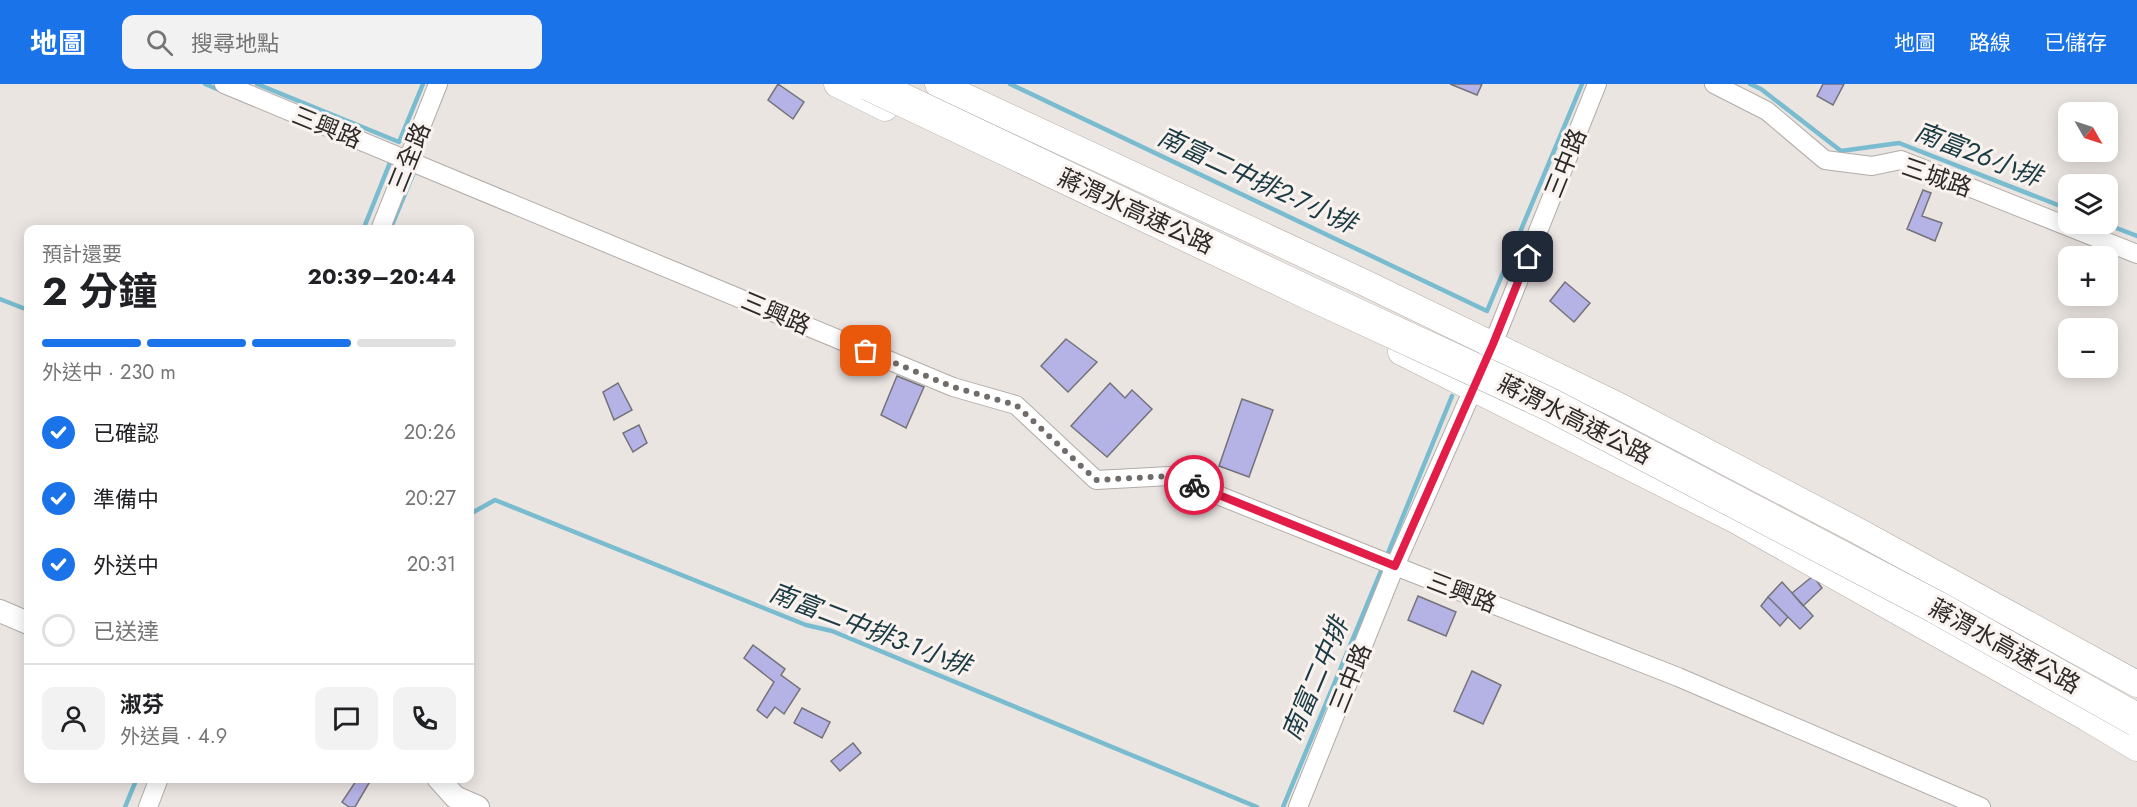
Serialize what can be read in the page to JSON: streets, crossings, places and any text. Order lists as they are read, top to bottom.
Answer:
{
  "streets": {
    "highway": ["蔣渭水高速公路"],
    "street": [
      "三興路",
      "三全路",
      "三中路",
      "三城路"
    ]
  },
  "crossings": [
    ["三興路", "三全路"],
    ["三興路", "三中路"]
  ],
  "water": [
    "南富26小排",
    "南富二中排2-7小排",
    "南富二中排3-1小排",
    "南富二中排"
  ],
  "north": "bottom right",
  "page": {
    "header": "地圖",
    "search": "搜尋地點",
    "nav": ["地圖", "路線", "已儲存"],
    "map_buttons": ["+", "−"],
    "heading": ["2 分鐘", "預計還要", "20:39–20:44"],
    "panel": ["淑芬", "外送員 · 4.9"],
    "bar": "外送中 · 230 m",
    "list": [
      ["已確認", "20:26"],
      ["準備中", "20:27"],
      ["外送中", "20:31"],
      "已送達"
    ]
  }
}
